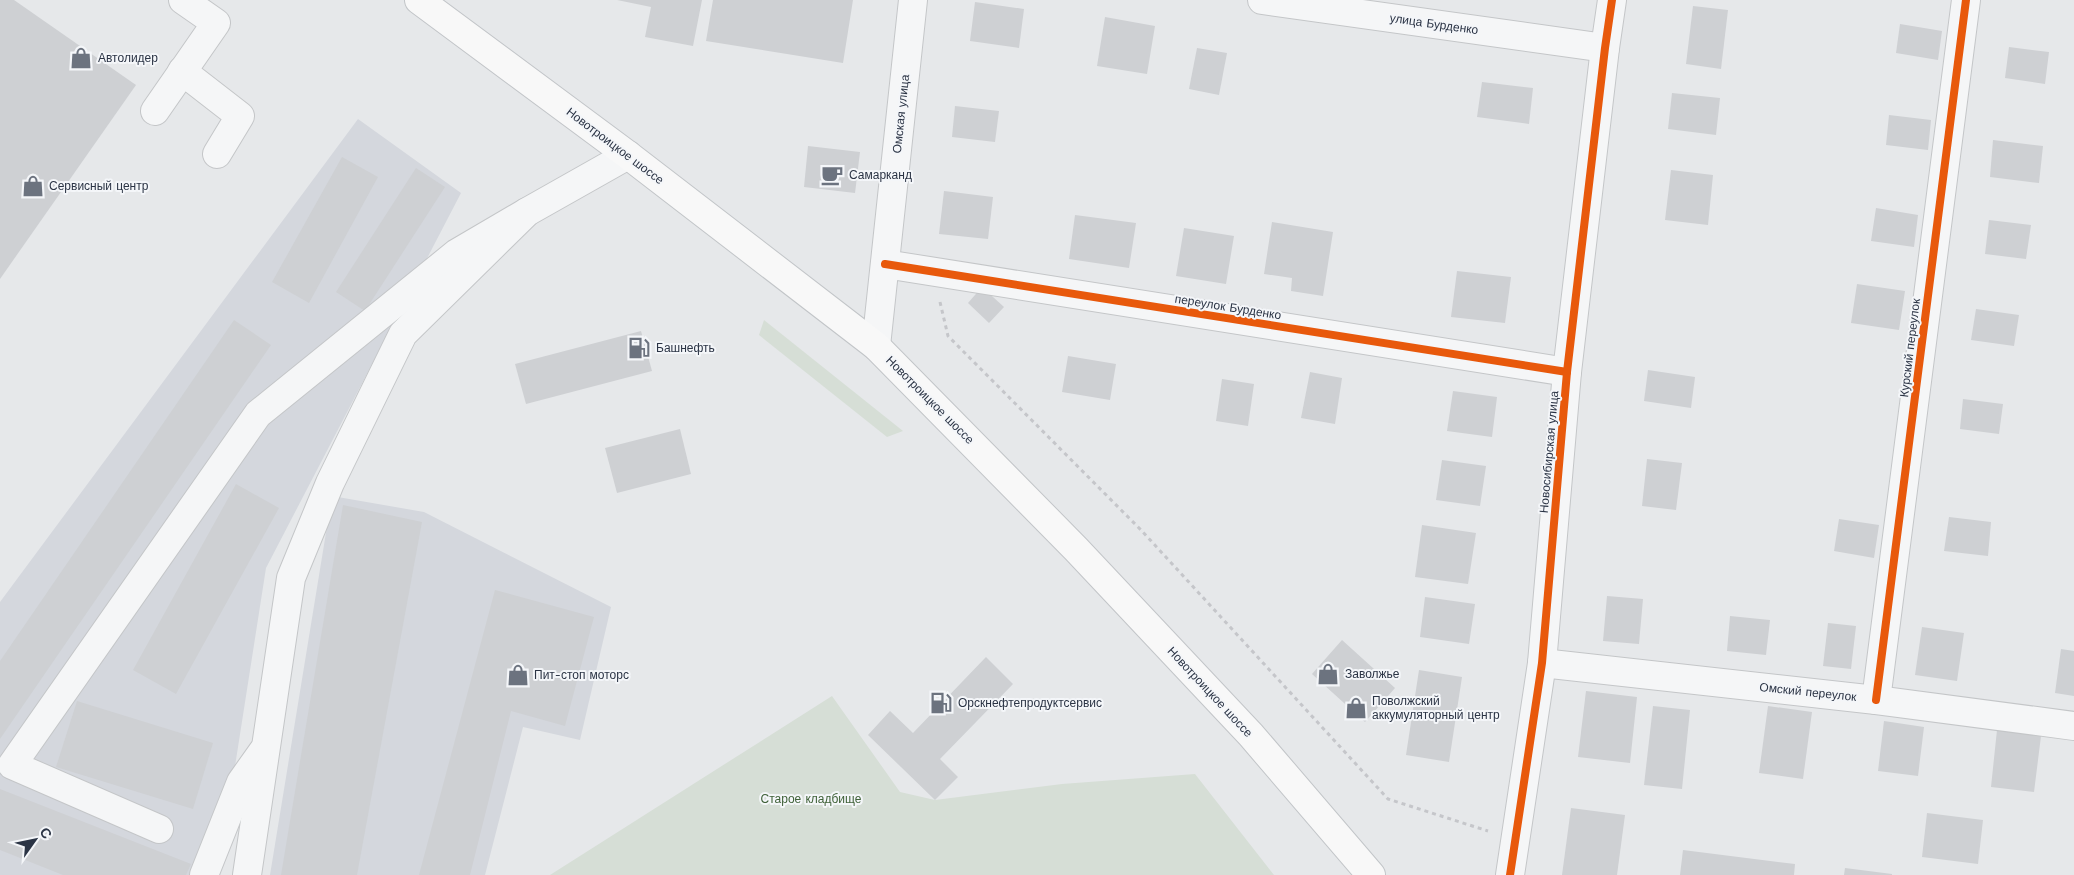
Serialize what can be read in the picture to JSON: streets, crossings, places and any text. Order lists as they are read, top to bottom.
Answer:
{
  "streets": {
    "main road": ["Новотроицкое шоссе"],
    "street": [
      "улица Бурденко",
      "Омская улица",
      "переулок Бурденко",
      "Курский переулок",
      "Новосибирская улица",
      "Омский переулок"
    ]
  },
  "crossings": [
    ["улица Бурденко", "Новосибирская улица"],
    ["Омская улица", "Новотроицкое шоссе"],
    ["Омская улица", "переулок Бурденко"],
    ["переулок Бурденко", "Новосибирская улица"],
    ["Курский переулок", "Омский переулок"],
    ["Новосибирская улица", "Омский переулок"]
  ],
  "parks": ["Старое кладбище"],
  "places": {
    "shop": [
      "Автолидер",
      "Сервисный центр",
      "Заволжье",
      "Пит-стоп моторс",
      "Поволжский аккумуляторный центр"
    ],
    "cafe": ["Самарканд"],
    "fuel station": ["Башнефть", "Орскнефтепродуктсервис"]
  },
  "north": "top right"
}
